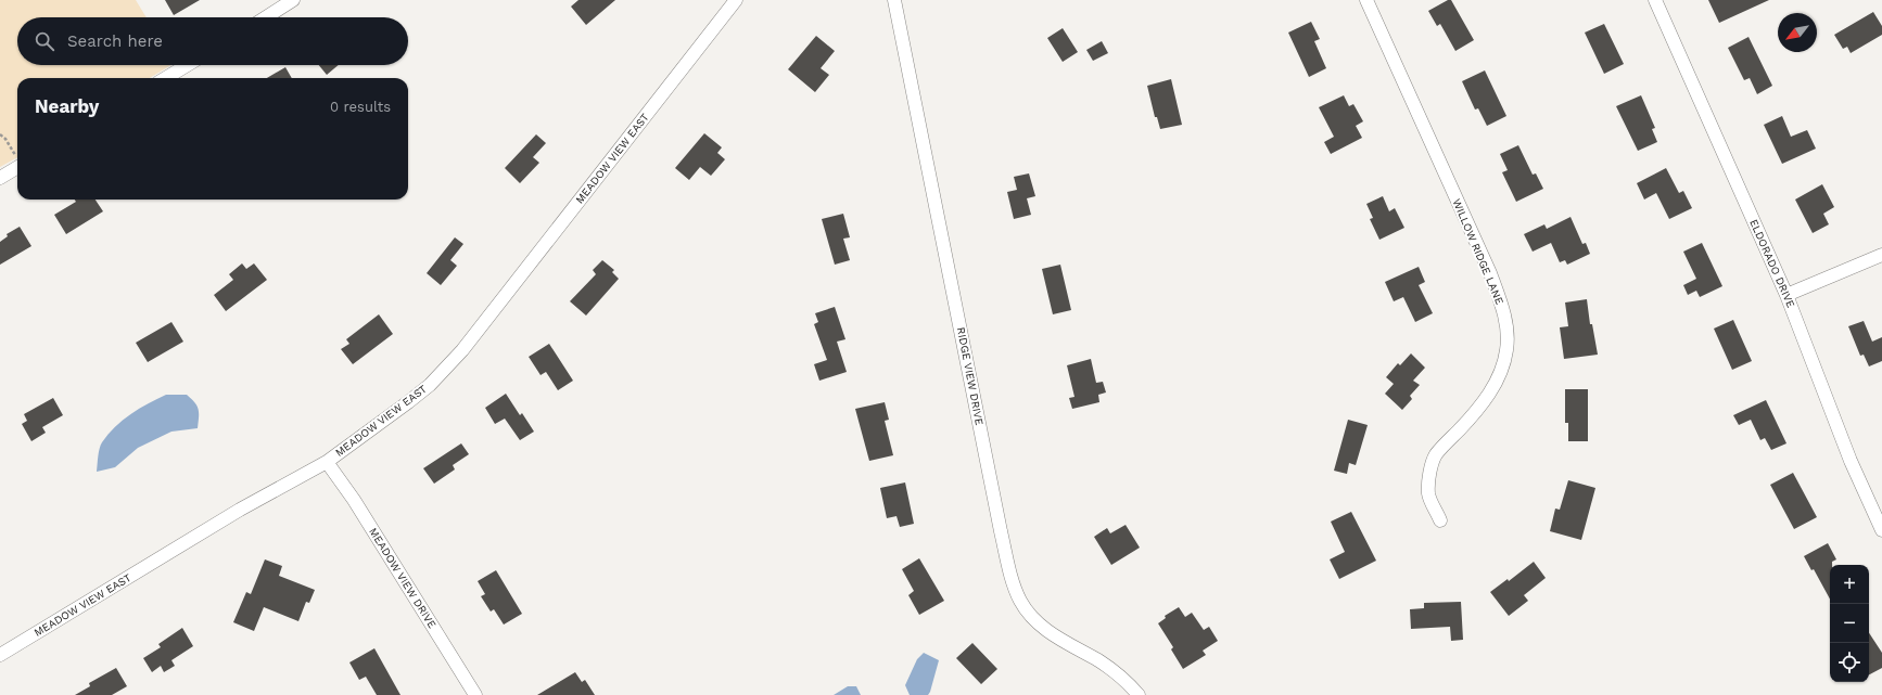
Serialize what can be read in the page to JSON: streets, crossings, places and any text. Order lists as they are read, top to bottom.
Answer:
{
  "streets": {
    "street": [
      "MEADOW VIEW EAST",
      "WILLOW RIDGE LANE",
      "ELDORADO DRIVE",
      "RIDGE VIEW DRIVE",
      "MEADOW VIEW DRIVE"
    ]
  },
  "crossings": [
    ["MEADOW VIEW EAST", "MEADOW VIEW DRIVE"]
  ],
  "north": "bottom left",
  "page": {
    "search": "Search here",
    "heading": ["Nearby", "0 results"],
    "map_buttons": ["+", "−"]
  }
}
